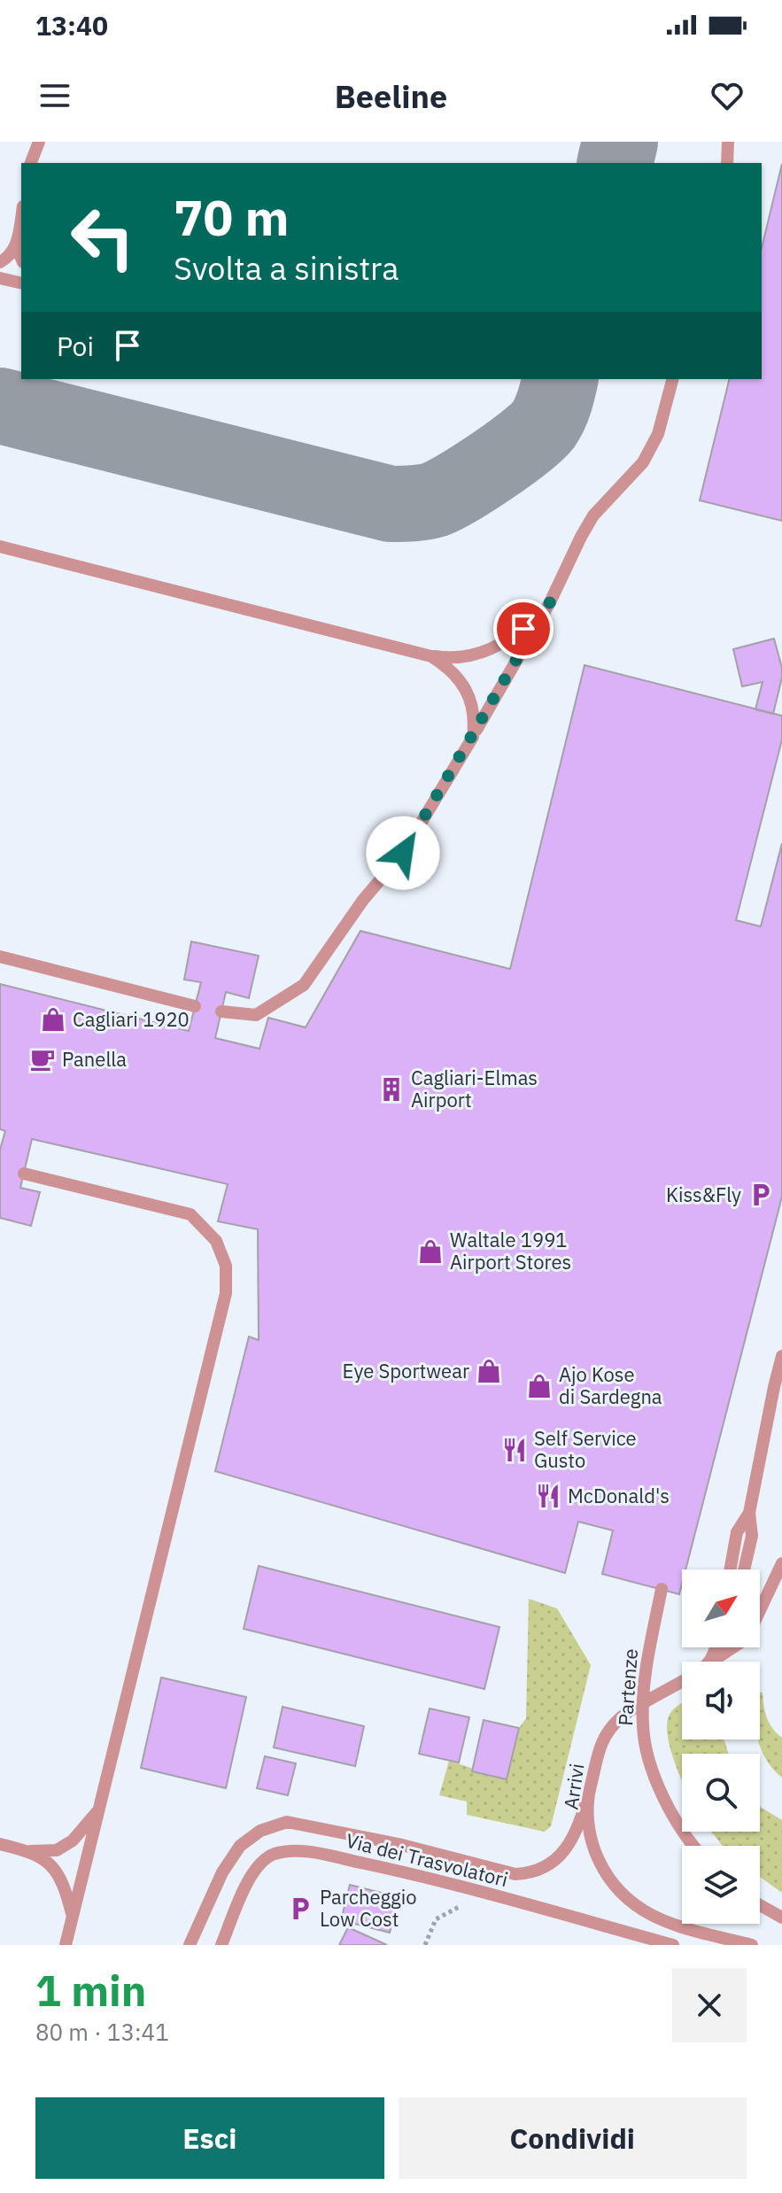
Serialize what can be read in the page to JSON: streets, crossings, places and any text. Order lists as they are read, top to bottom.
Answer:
{
  "streets": {
    "lane": ["Partenze", "Arrivi", "Via dei Trasvolatori"]
  },
  "places": {
    "shop": [
      "Cagliari 1920",
      "Waltale 1991 Airport Stores",
      "Eye Sportwear",
      "Ajo Kose di Sardegna"
    ],
    "cafe": ["Panella"],
    "building": ["Cagliari-Elmas Airport"],
    "parking": ["Kiss&Fly", "Parcheggio Low Cost"],
    "restaurant": ["Self Service Gusto", "McDonald's"]
  },
  "north": "top right",
  "page": {
    "status": "13:40",
    "header": "Beeline",
    "turn": ["70 m", "Svolta a sinistra"],
    "then": "Poi",
    "heading": ["1 min", "80 m · 13:41"],
    "buttons": ["Esci", "Condividi"]
  }
}
